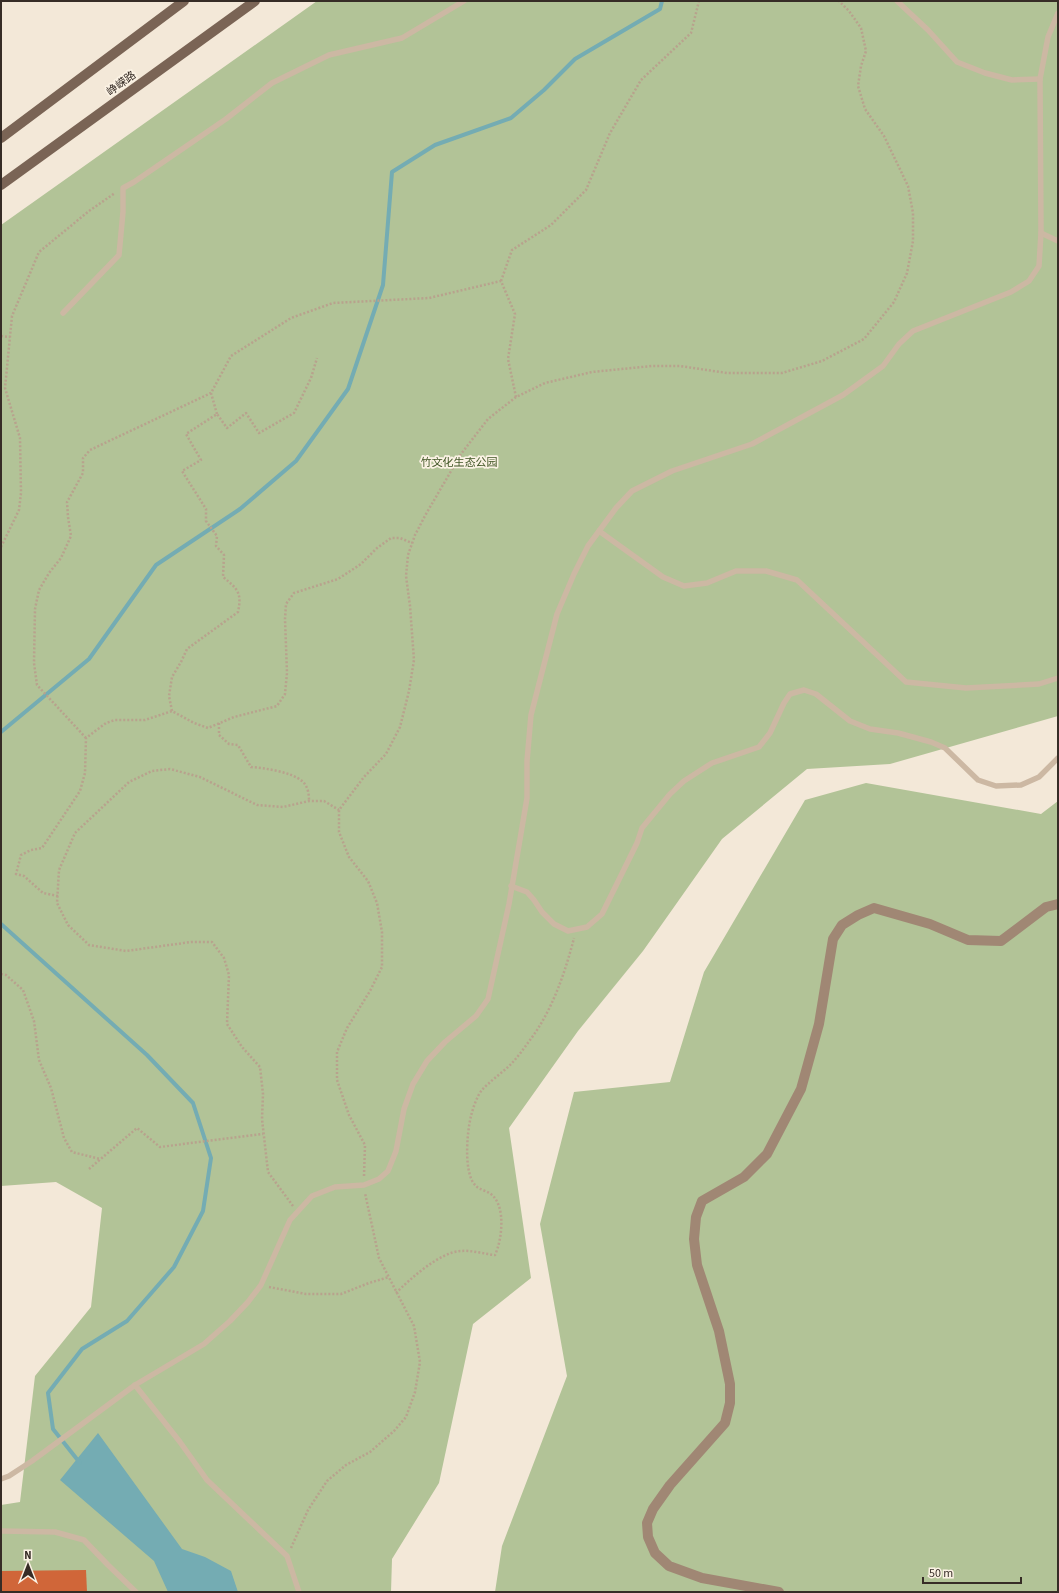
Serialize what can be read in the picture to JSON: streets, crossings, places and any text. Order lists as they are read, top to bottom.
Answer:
{
  "streets": {
    "main road": ["峥嵘路"]
  },
  "parks": ["竹文化生态公园"],
  "scale_bar": "50 m",
  "north": "top"
}
